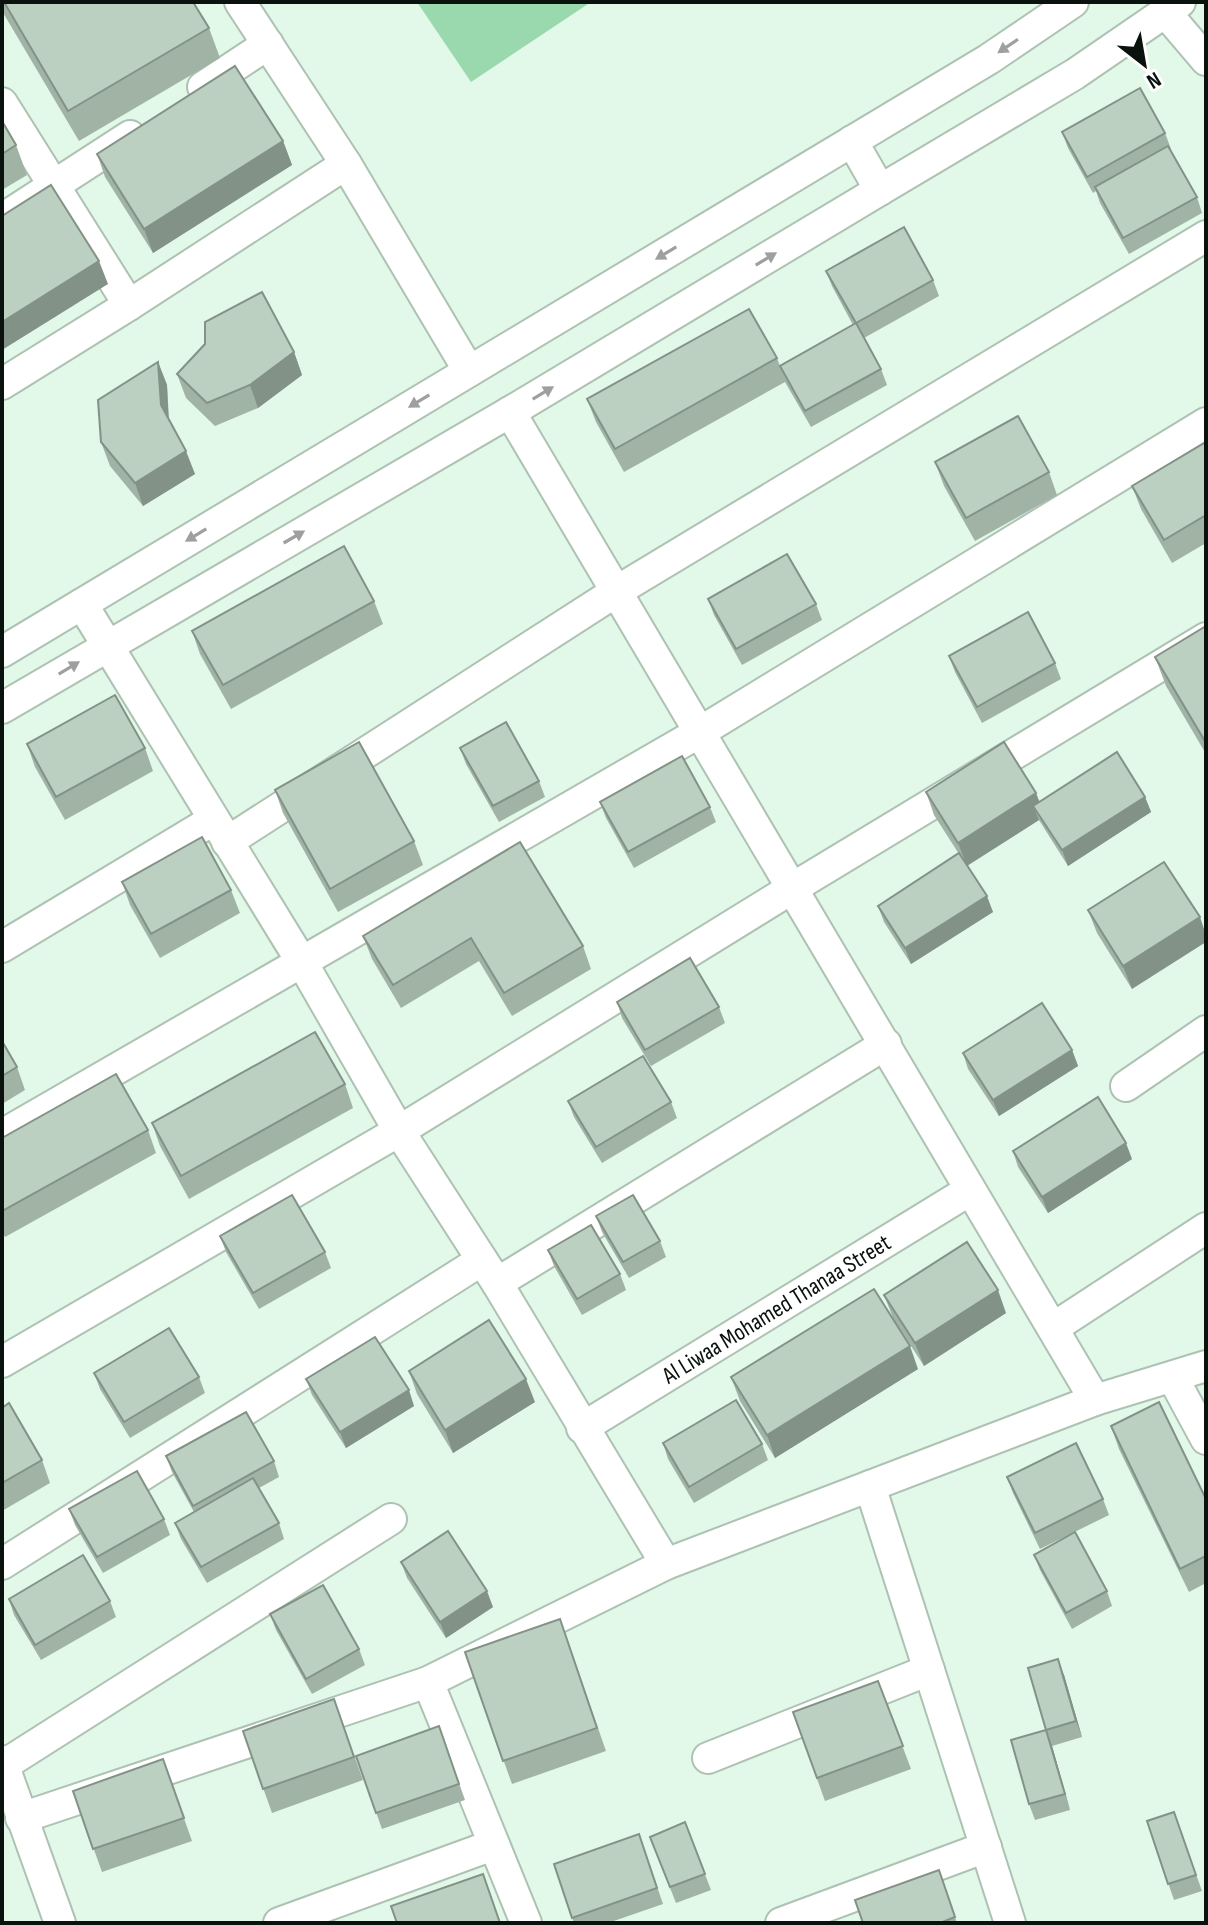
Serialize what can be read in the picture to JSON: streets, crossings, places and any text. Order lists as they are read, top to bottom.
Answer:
{
  "streets": {
    "street": ["Al Liwaa Mohamed Thanaa Street"]
  },
  "north": "bottom right"
}
